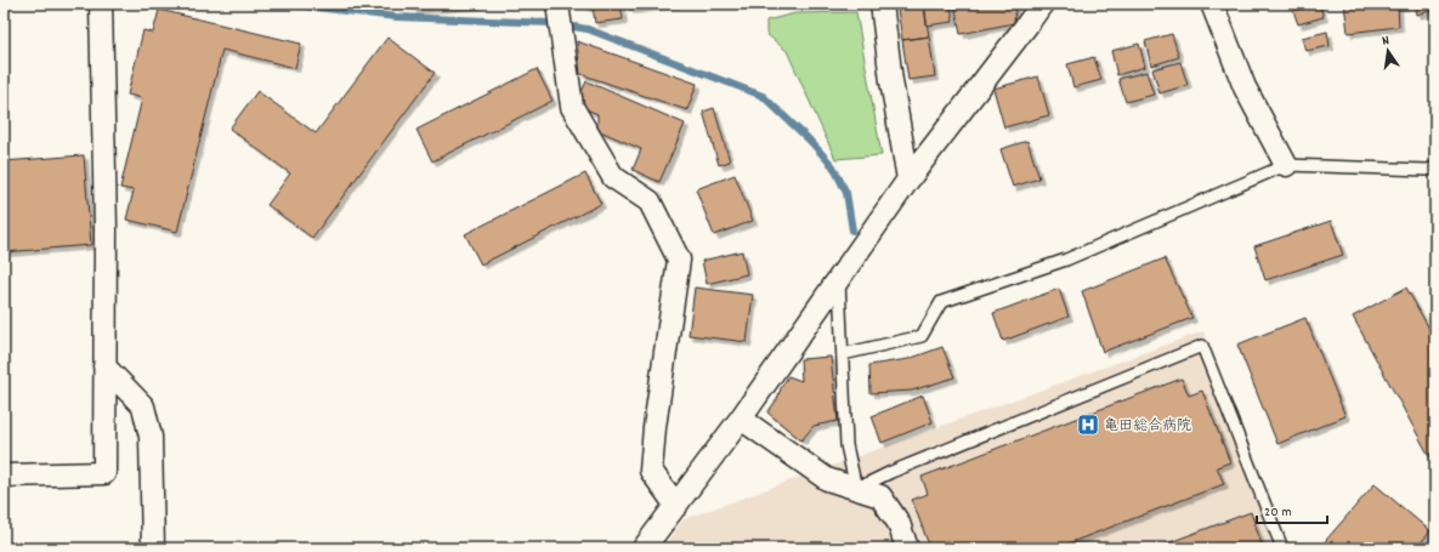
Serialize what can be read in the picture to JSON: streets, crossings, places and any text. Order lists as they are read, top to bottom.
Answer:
{
  "places": {
    "hospital": ["亀田総合病院"]
  },
  "scale_bar": "20 m",
  "north": "top"
}
